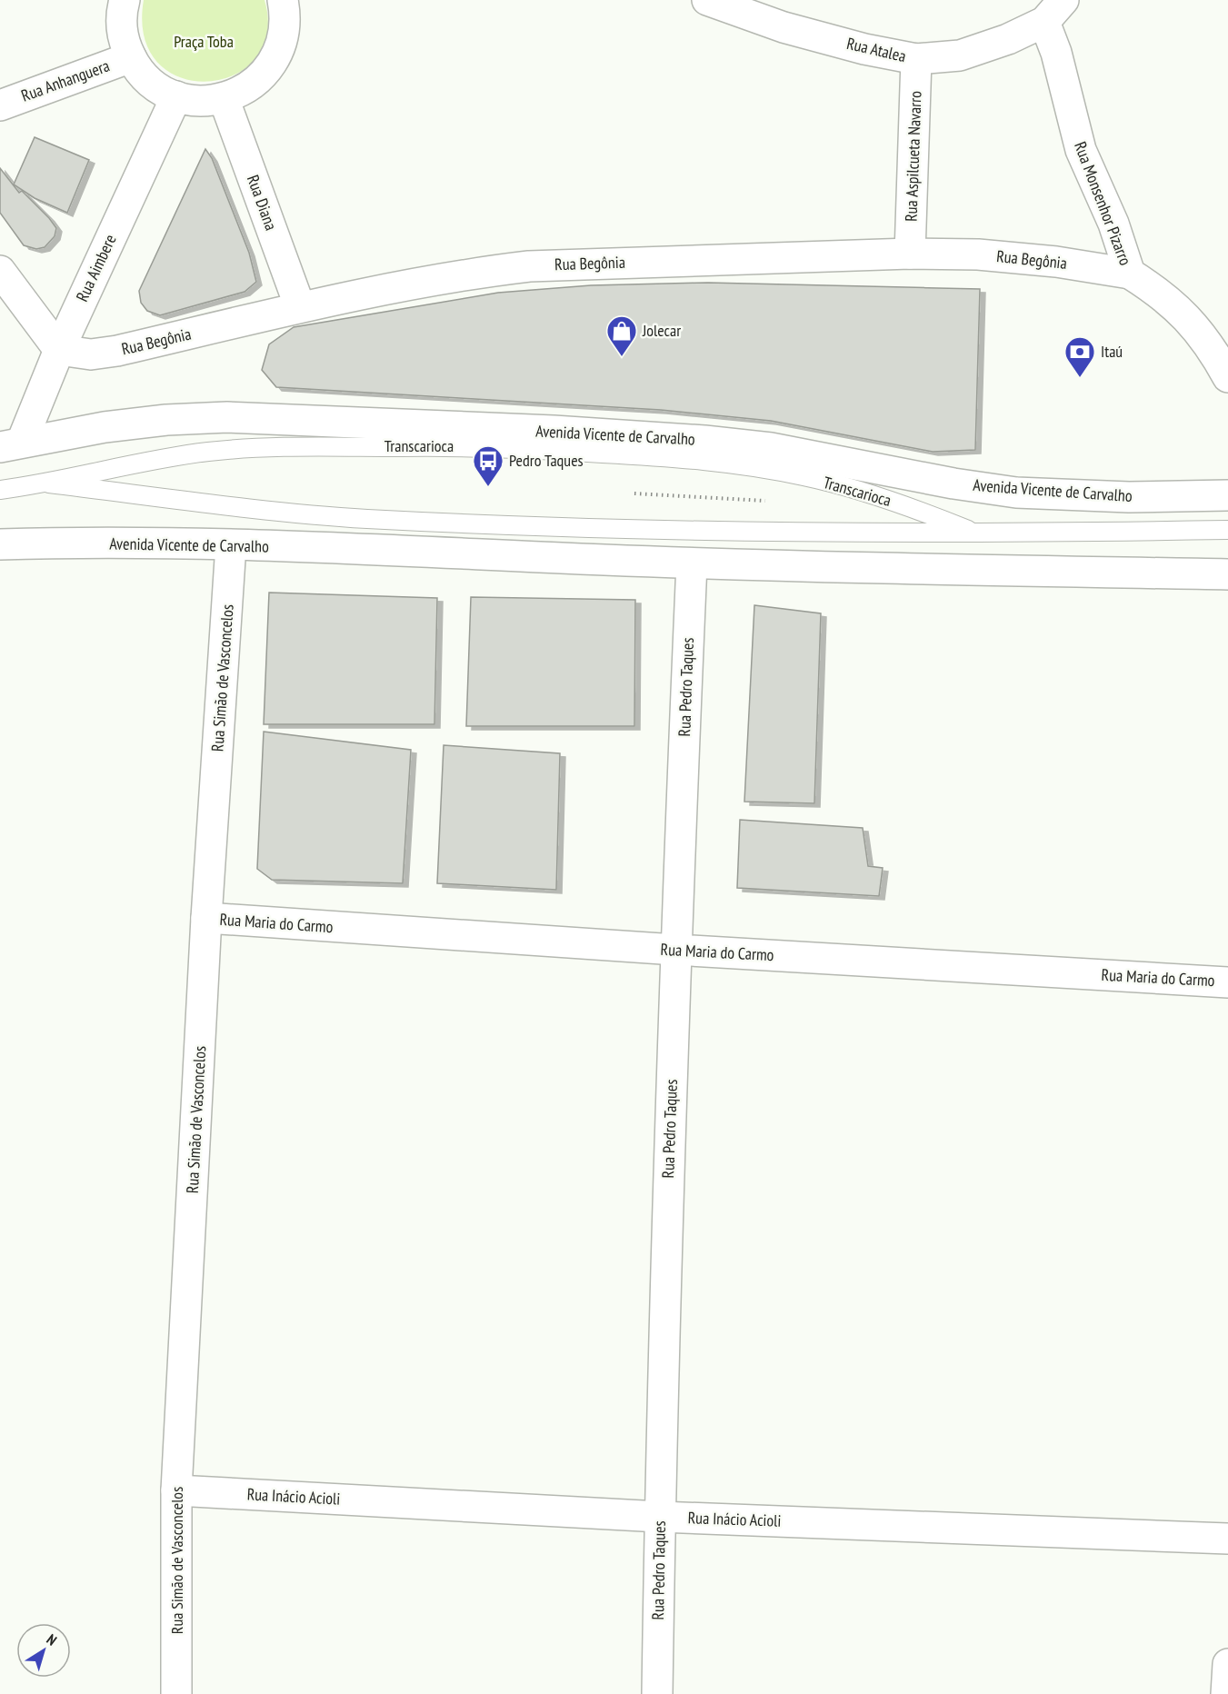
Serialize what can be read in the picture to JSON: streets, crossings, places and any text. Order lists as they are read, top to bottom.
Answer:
{
  "streets": {
    "street": [
      "Rua Atalea",
      "Rua Anhanguera",
      "Rua Aspilcueta Navarro",
      "Rua Diana",
      "Rua Monsenhor Pizarro",
      "Rua Begônia",
      "Rua Aimbere",
      "Avenida Vicente de Carvalho",
      "Rua Simão de Vasconcelos",
      "Rua Pedro Taques",
      "Rua Maria do Carmo",
      "Rua Inácio Acioli"
    ],
    "lane": ["Transcarioca"]
  },
  "crossings": [
    ["Rua Atalea", "Rua Aspilcueta Navarro"],
    ["Rua Atalea", "Rua Monsenhor Pizarro"],
    ["Rua Aspilcueta Navarro", "Rua Begônia"],
    ["Rua Diana", "Rua Begônia"],
    ["Rua Monsenhor Pizarro", "Rua Begônia"],
    ["Rua Begônia", "Rua Aimbere"],
    ["Rua Aimbere", "Avenida Vicente de Carvalho"],
    ["Avenida Vicente de Carvalho", "Rua Simão de Vasconcelos"],
    ["Avenida Vicente de Carvalho", "Rua Pedro Taques"],
    ["Rua Simão de Vasconcelos", "Rua Maria do Carmo"],
    ["Rua Simão de Vasconcelos", "Rua Inácio Acioli"],
    ["Rua Pedro Taques", "Rua Maria do Carmo"],
    ["Rua Pedro Taques", "Rua Inácio Acioli"]
  ],
  "parks": ["Praça Toba"],
  "places": {
    "shop": ["Jolecar"],
    "bank": ["Itaú"],
    "bus stop": ["Pedro Taques"]
  },
  "north": "top right"
}
